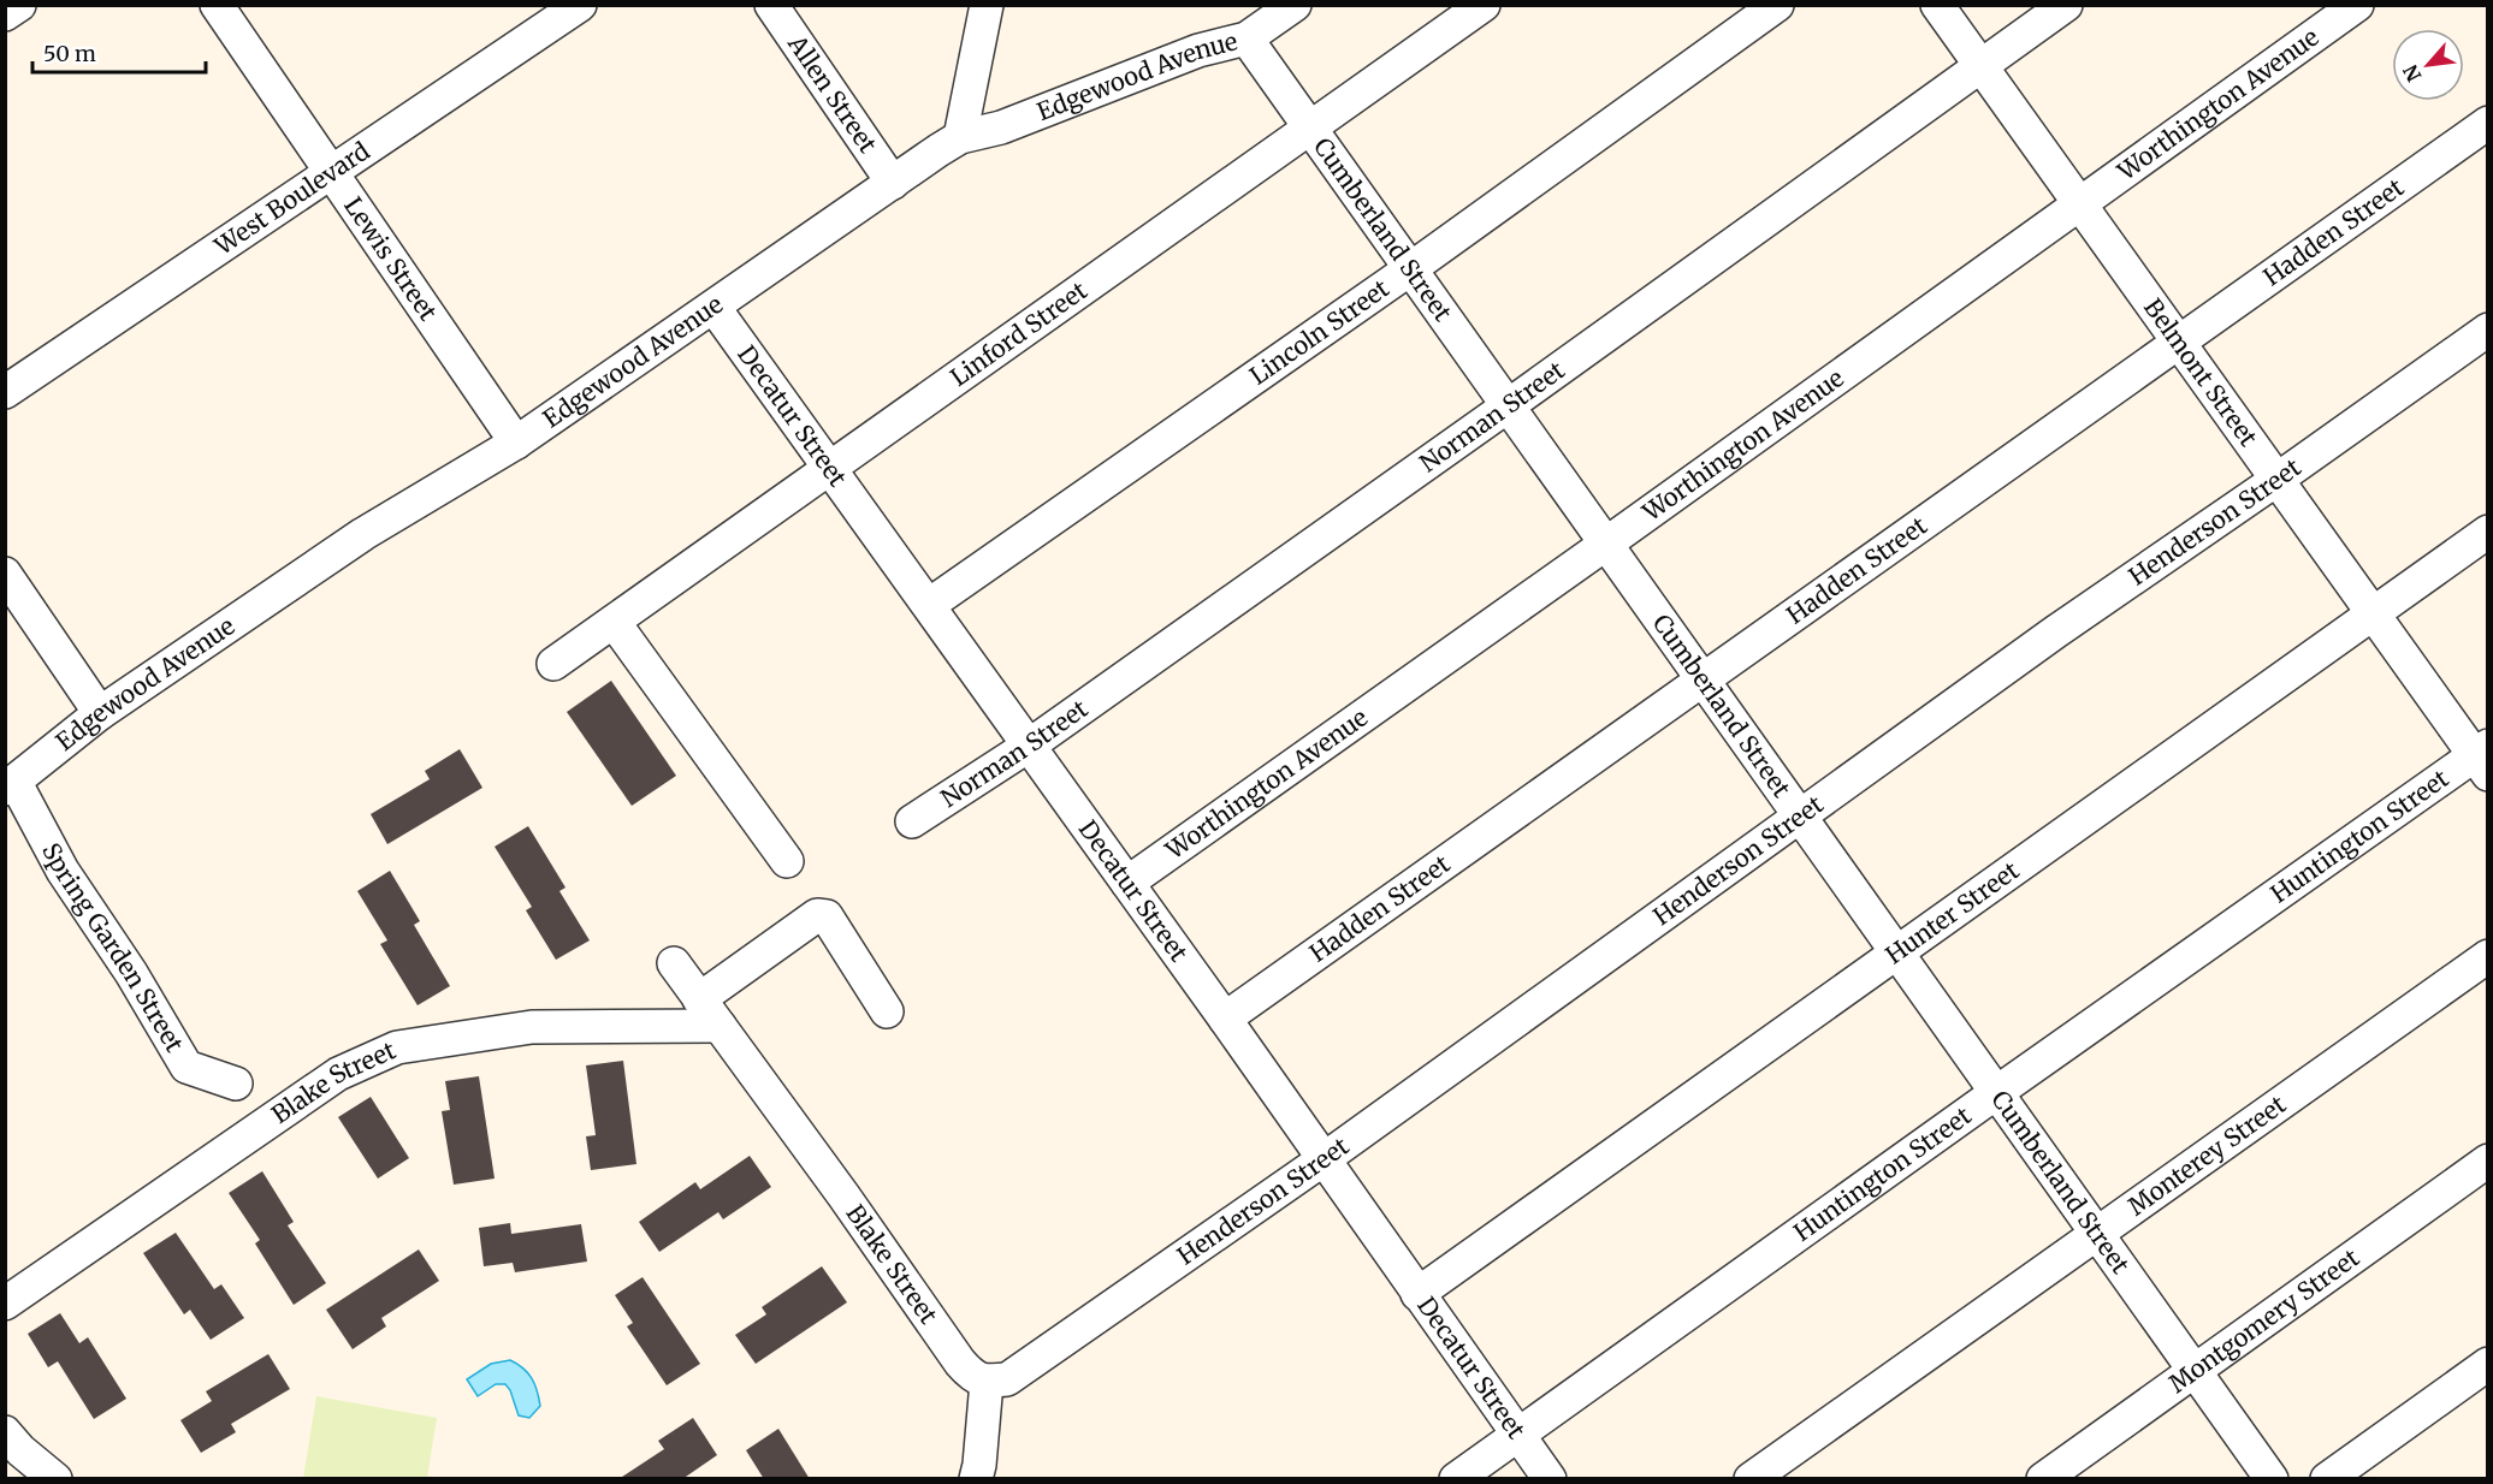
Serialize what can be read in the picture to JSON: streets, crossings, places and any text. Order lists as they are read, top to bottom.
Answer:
{
  "streets": {
    "street": [
      "Edgewood Avenue",
      "Allen Street",
      "Worthington Avenue",
      "West Boulevard",
      "Cumberland Street",
      "Hadden Street",
      "Lewis Street",
      "Lincoln Street",
      "Linford Street",
      "Belmont Street",
      "Decatur Street",
      "Norman Street",
      "Henderson Street",
      "Huntington Street",
      "Hunter Street",
      "Spring Garden Street",
      "Blake Street",
      "Monterey Street",
      "Montgomery Street"
    ]
  },
  "crossings": [
    ["Edgewood Avenue", "Allen Street"],
    ["Edgewood Avenue", "Cumberland Street"],
    ["Edgewood Avenue", "Lewis Street"],
    ["Edgewood Avenue", "Decatur Street"],
    ["Edgewood Avenue", "Spring Garden Street"],
    ["Worthington Avenue", "Cumberland Street"],
    ["Worthington Avenue", "Belmont Street"],
    ["Worthington Avenue", "Decatur Street"],
    ["West Boulevard", "Lewis Street"],
    ["Cumberland Street", "Hadden Street"],
    ["Cumberland Street", "Lincoln Street"],
    ["Cumberland Street", "Linford Street"],
    ["Cumberland Street", "Norman Street"],
    ["Cumberland Street", "Henderson Street"],
    ["Cumberland Street", "Huntington Street"],
    ["Cumberland Street", "Hunter Street"],
    ["Cumberland Street", "Monterey Street"],
    ["Cumberland Street", "Montgomery Street"],
    ["Hadden Street", "Belmont Street"],
    ["Hadden Street", "Decatur Street"],
    ["Lincoln Street", "Decatur Street"],
    ["Linford Street", "Decatur Street"],
    ["Belmont Street", "Norman Street"],
    ["Belmont Street", "Henderson Street"],
    ["Belmont Street", "Huntington Street"],
    ["Belmont Street", "Hunter Street"],
    ["Decatur Street", "Norman Street"],
    ["Decatur Street", "Henderson Street"],
    ["Decatur Street", "Huntington Street"],
    ["Decatur Street", "Hunter Street"],
    ["Henderson Street", "Blake Street"]
  ],
  "scale_bar": "50 m",
  "north": "bottom left"
}
